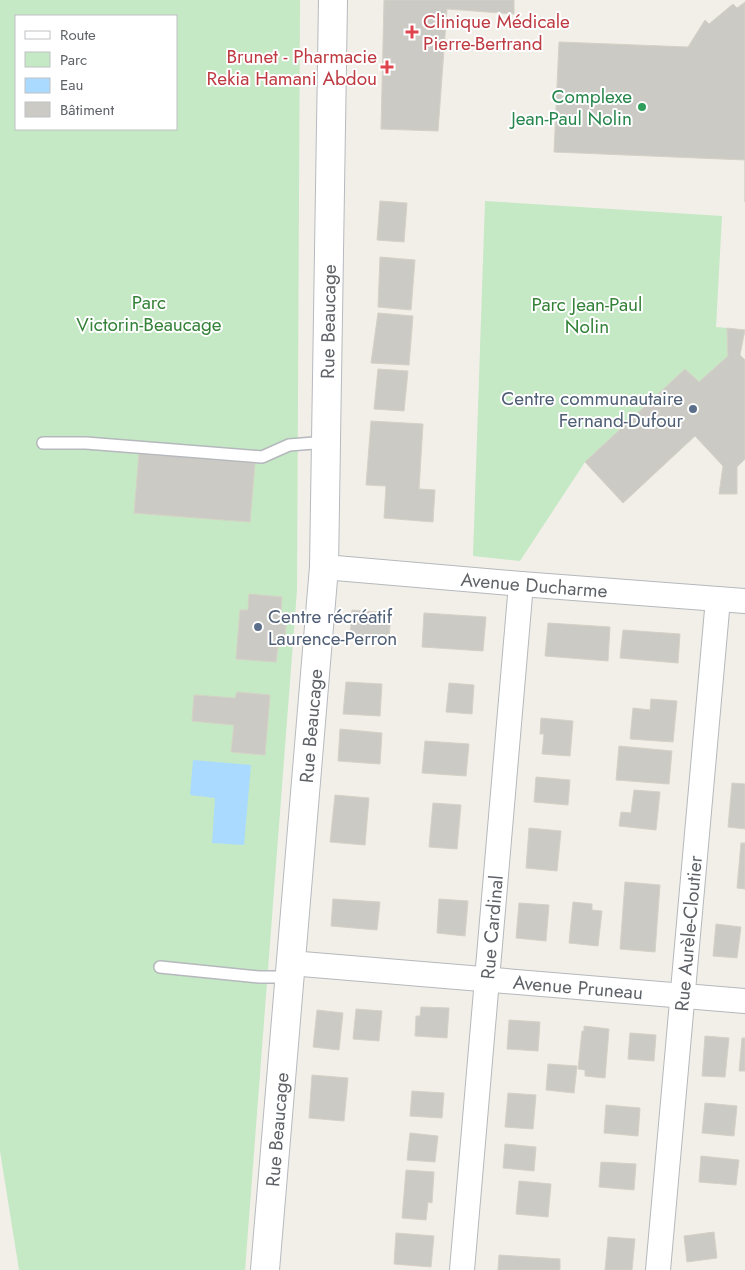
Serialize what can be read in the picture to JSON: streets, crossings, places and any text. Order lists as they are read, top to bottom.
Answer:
{
  "streets": {
    "street": [
      "Rue Beaucage",
      "Avenue Ducharme",
      "Rue Cardinal",
      "Rue Aurèle-Cloutier",
      "Avenue Pruneau"
    ]
  },
  "crossings": [
    ["Rue Beaucage", "Avenue Ducharme"],
    ["Rue Beaucage", "Avenue Pruneau"],
    ["Avenue Ducharme", "Rue Cardinal"],
    ["Avenue Ducharme", "Rue Aurèle-Cloutier"],
    ["Rue Cardinal", "Avenue Pruneau"],
    ["Rue Aurèle-Cloutier", "Avenue Pruneau"]
  ],
  "parks": ["Parc Victorin-Beaucage", "Parc Jean-Paul Nolin"],
  "places": {
    "health": ["Clinique Médicale Pierre-Bertrand", "Brunet - Pharmacie Rekia Hamani Abdou"],
    "other": ["Complexe Jean-Paul Nolin", "Centre communautaire Fernand-Dufour", "Centre récréatif Laurence-Perron"]
  },
  "legend": [
    "Route",
    "Parc",
    "Eau",
    "Bâtiment"
  ]
}
